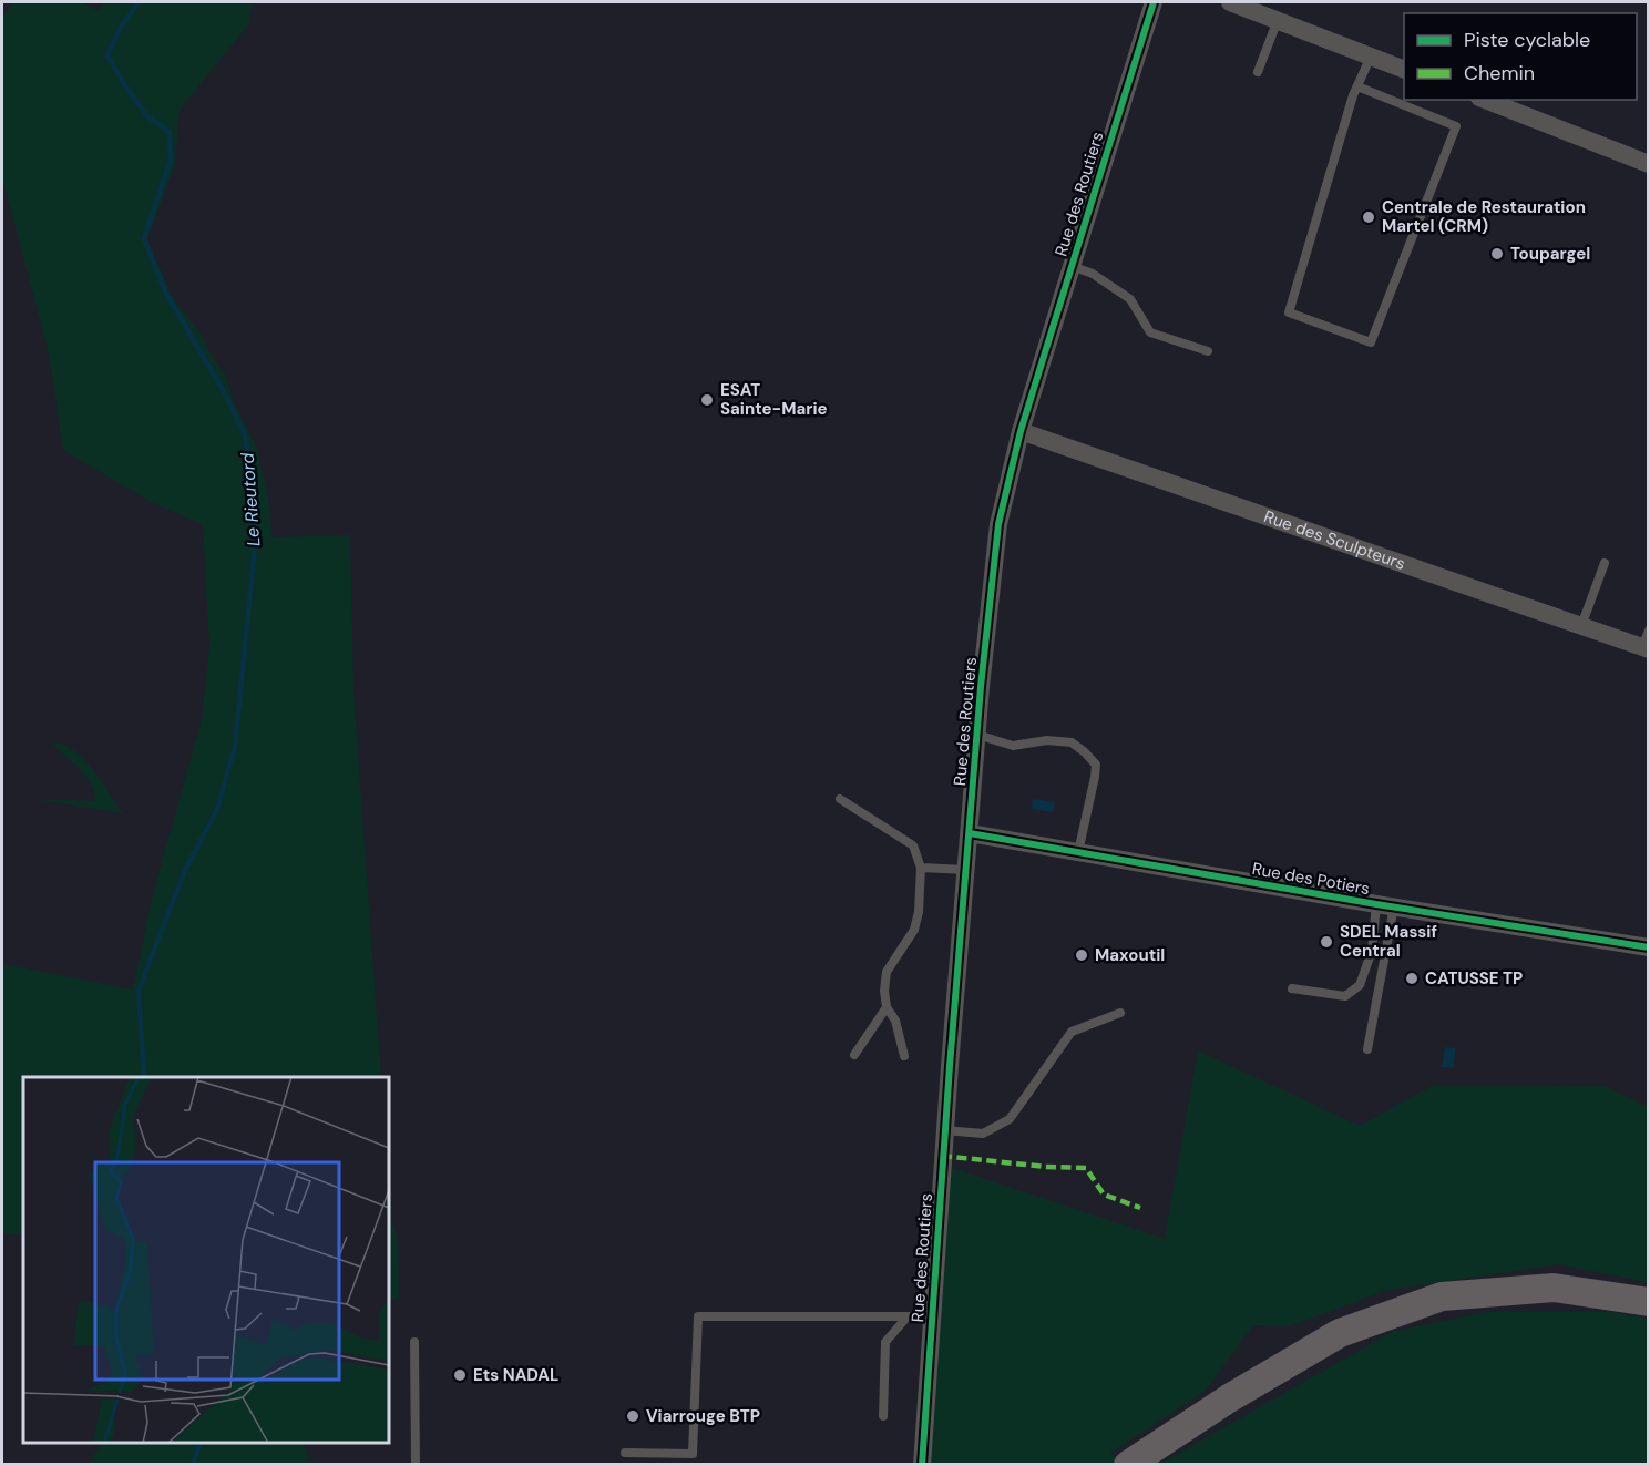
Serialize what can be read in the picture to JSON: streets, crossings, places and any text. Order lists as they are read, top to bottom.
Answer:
{
  "streets": {
    "street": ["Rue des Routiers", "Rue des Sculpteurs", "Rue des Potiers"]
  },
  "crossings": [
    ["Rue des Routiers", "Rue des Sculpteurs"],
    ["Rue des Routiers", "Rue des Potiers"]
  ],
  "water": ["Le Rieutord"],
  "places": [
    "Centrale de Restauration Martel (CRM)",
    "Toupargel",
    "ESAT Sainte-Marie",
    "SDEL Massif Central",
    "Maxoutil",
    "CATUSSE TP",
    "Ets NADAL",
    "Viarrouge BTP"
  ],
  "legend": ["Piste cyclable", "Chemin"]
}
